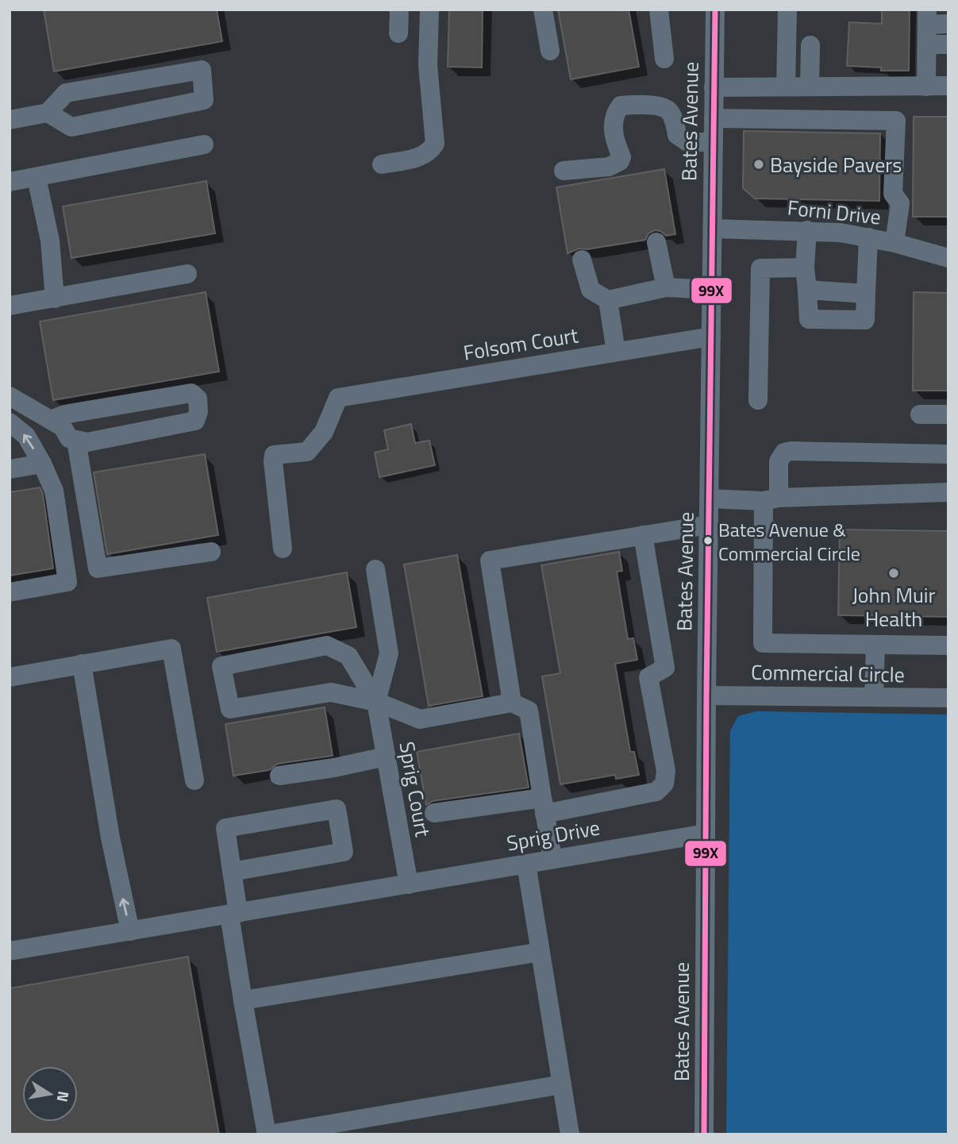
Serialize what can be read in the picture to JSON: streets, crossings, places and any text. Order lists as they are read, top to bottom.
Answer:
{
  "streets": {
    "street": [
      "Bates Avenue",
      "Forni Drive",
      "Folsom Court",
      "Commercial Circle",
      "Sprig Court",
      "Sprig Drive"
    ]
  },
  "crossings": [
    ["Bates Avenue", "Forni Drive"],
    ["Bates Avenue", "Folsom Court"],
    ["Bates Avenue", "Commercial Circle"],
    ["Bates Avenue", "Sprig Drive"],
    ["Sprig Court", "Sprig Drive"]
  ],
  "places": ["Bayside Pavers", "Bates Avenue & Commercial Circle", "John Muir Health"],
  "lines": ["transit line 99X"],
  "north": "right"
}
